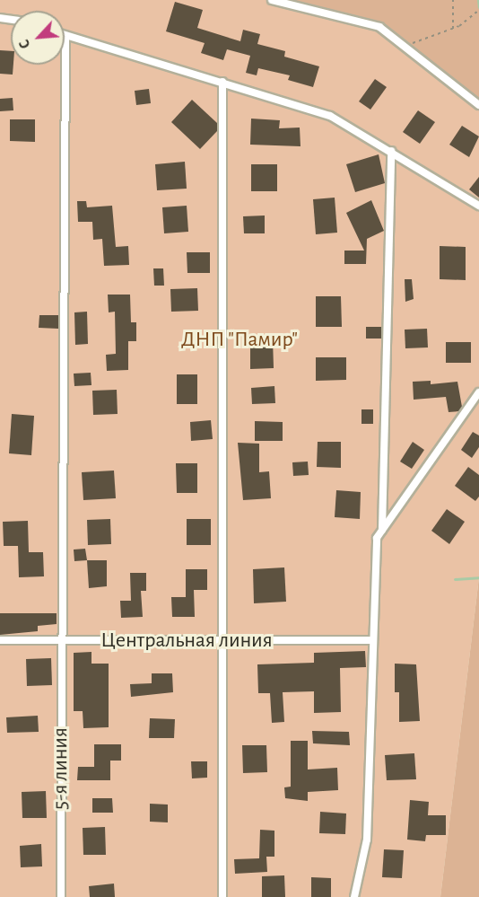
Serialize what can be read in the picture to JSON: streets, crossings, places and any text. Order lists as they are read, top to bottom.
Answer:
{
  "streets": {
    "street": ["Центральная линия", "5-я линия"]
  },
  "crossings": [
    ["Центральная линия", "5-я линия"]
  ],
  "parks": ["ДНП \"Памир\""],
  "north": "bottom left"
}
